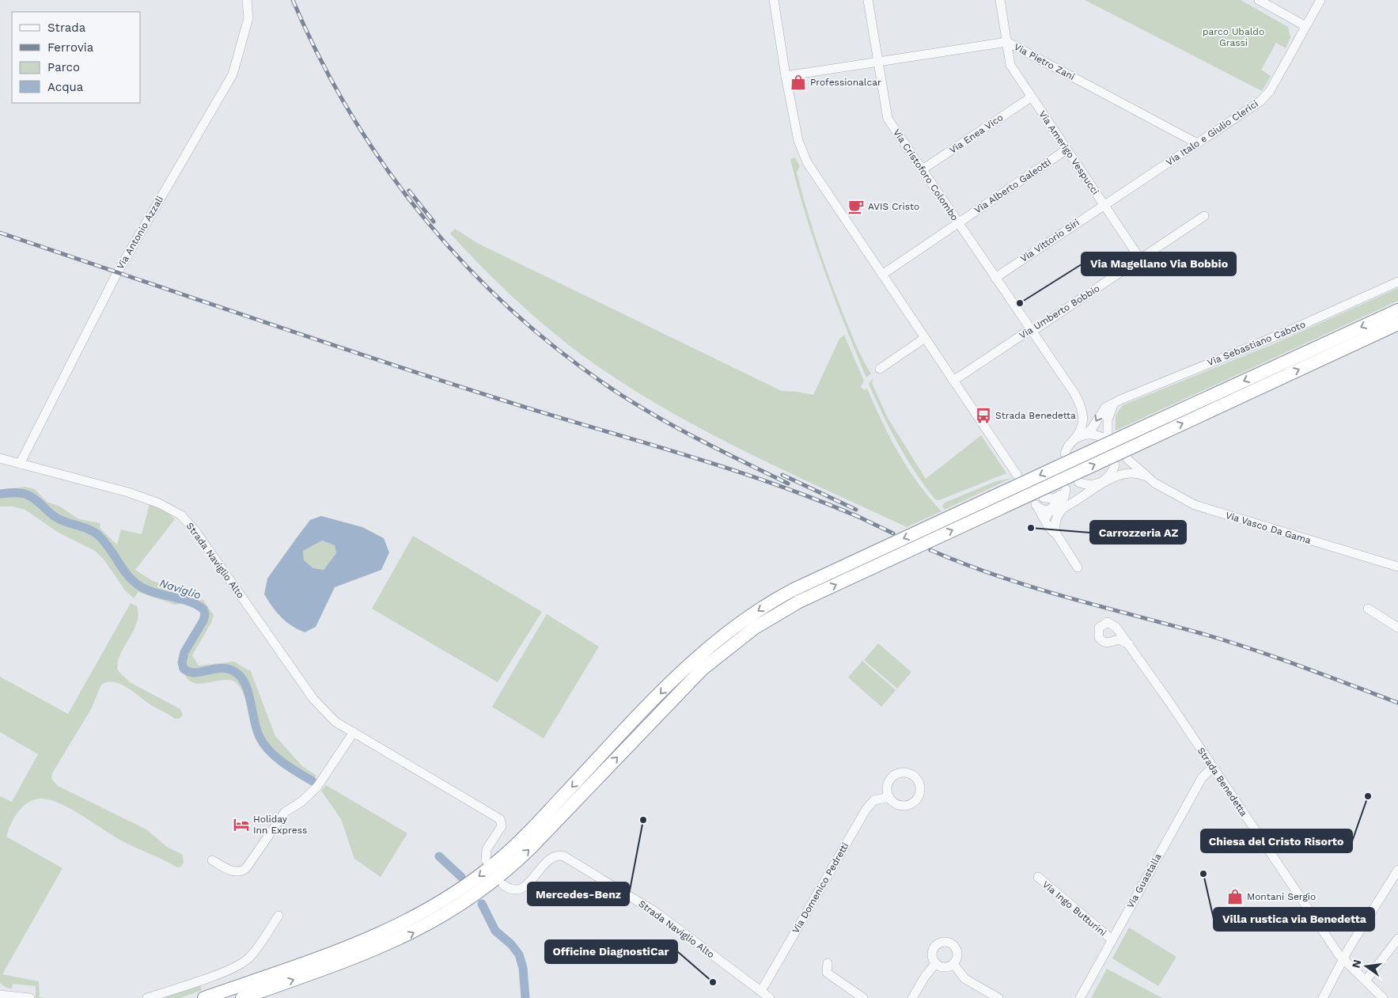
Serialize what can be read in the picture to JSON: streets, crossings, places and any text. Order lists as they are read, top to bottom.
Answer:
{
  "streets": {
    "street": [
      "Via Pietro Zani",
      "Via Italo e Giulio Clerici",
      "Via Enea Vico",
      "Via Amerigo Vespucci",
      "Via Cristoforo Colombo",
      "Via Alberto Galeotti",
      "Via Antonio Azzali",
      "Via Vittorio Siri",
      "Via Umberto Bobbio",
      "Via Sebastiano Caboto",
      "Via Vasco Da Gama",
      "Strada Naviglio Alto",
      "Strada Benedetta",
      "Via Guastalla",
      "Via Domenico Pedretti",
      "Via Ingo Butturini"
    ]
  },
  "crossings": [
    ["Via Pietro Zani", "Via Italo e Giulio Clerici"],
    ["Via Pietro Zani", "Via Amerigo Vespucci"],
    ["Via Pietro Zani", "Via Cristoforo Colombo"],
    ["Via Italo e Giulio Clerici", "Via Amerigo Vespucci"],
    ["Via Italo e Giulio Clerici", "Via Vittorio Siri"],
    ["Via Enea Vico", "Via Amerigo Vespucci"],
    ["Via Enea Vico", "Via Cristoforo Colombo"],
    ["Via Amerigo Vespucci", "Via Alberto Galeotti"],
    ["Via Amerigo Vespucci", "Via Vittorio Siri"],
    ["Via Amerigo Vespucci", "Via Umberto Bobbio"],
    ["Via Cristoforo Colombo", "Via Alberto Galeotti"],
    ["Via Cristoforo Colombo", "Via Vittorio Siri"],
    ["Via Cristoforo Colombo", "Via Umberto Bobbio"],
    ["Via Cristoforo Colombo", "Via Sebastiano Caboto"],
    ["Via Antonio Azzali", "Strada Naviglio Alto"],
    ["Strada Naviglio Alto", "Via Domenico Pedretti"],
    ["Strada Benedetta", "Via Guastalla"],
    ["Via Guastalla", "Via Ingo Butturini"]
  ],
  "water": ["Naviglio"],
  "parks": ["parco Ubaldo Grassi"],
  "places": {
    "shop": ["Professionalcar", "Montani Sergio"],
    "cafe": ["AVIS Cristo"],
    "other": [
      "Via Magellano Via Bobbio",
      "Carrozzeria AZ",
      "Chiesa del Cristo Risorto",
      "Mercedes-Benz",
      "Villa rustica via Benedetta",
      "Officine DiagnostiCar"
    ],
    "bus stop": ["Strada Benedetta"],
    "hotel": ["Holiday Inn Express"]
  },
  "legend": [
    "Strada",
    "Ferrovia",
    "Parco",
    "Acqua"
  ],
  "north": "left"
}
